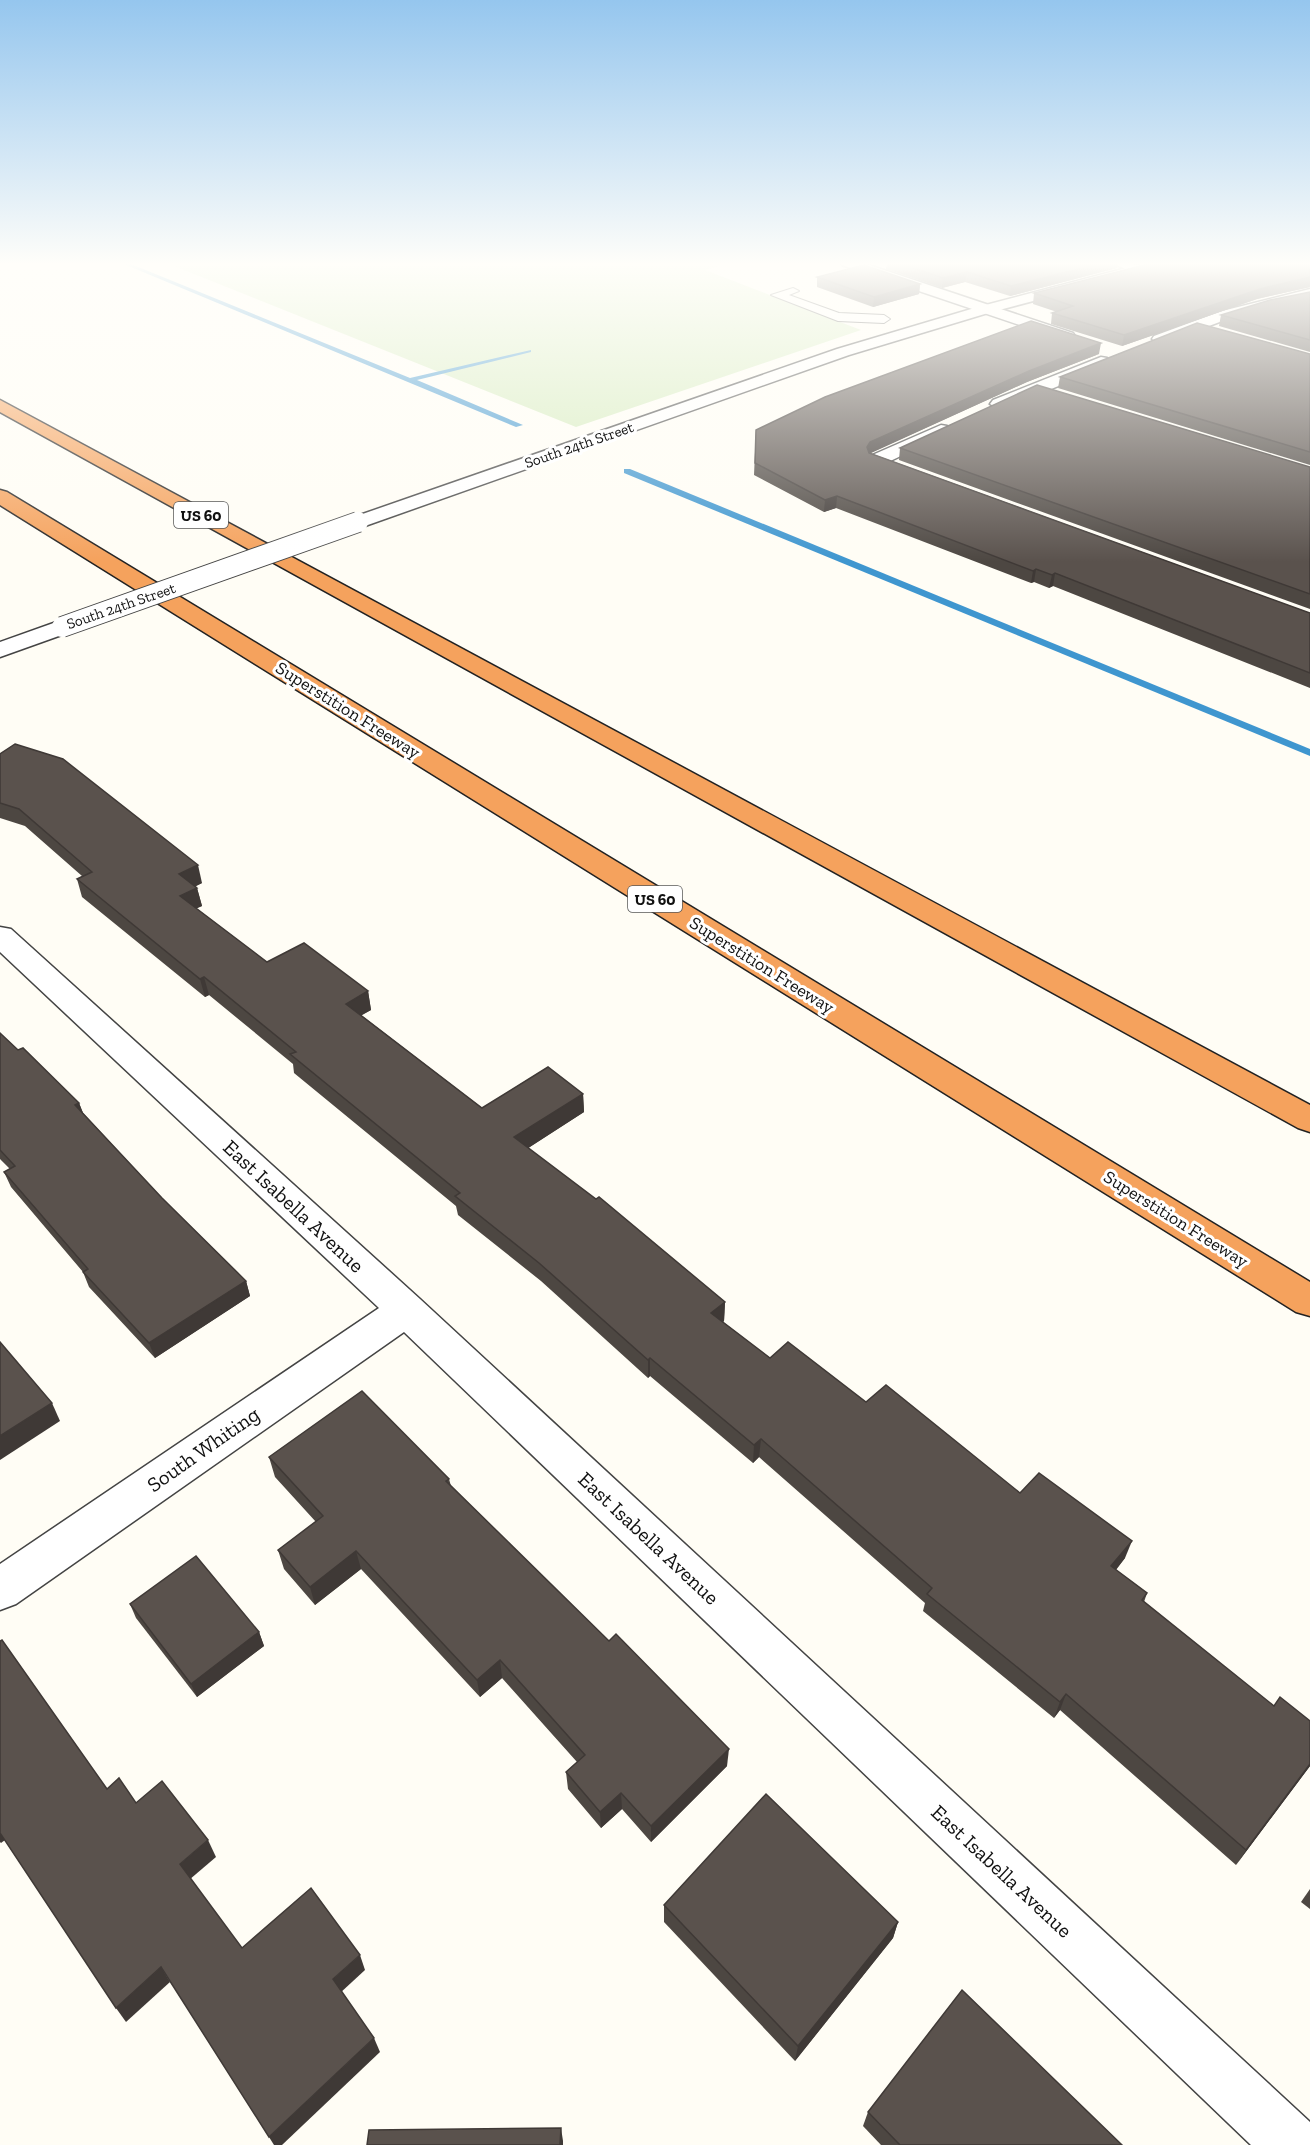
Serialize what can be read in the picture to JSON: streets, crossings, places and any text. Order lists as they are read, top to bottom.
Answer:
{
  "streets": {
    "highway": ["US 60", "Superstition Freeway"],
    "street": ["South 24th Street", "East Isabella Avenue", "South Whiting"]
  },
  "crossings": [
    ["East Isabella Avenue", "South Whiting"]
  ]
}
